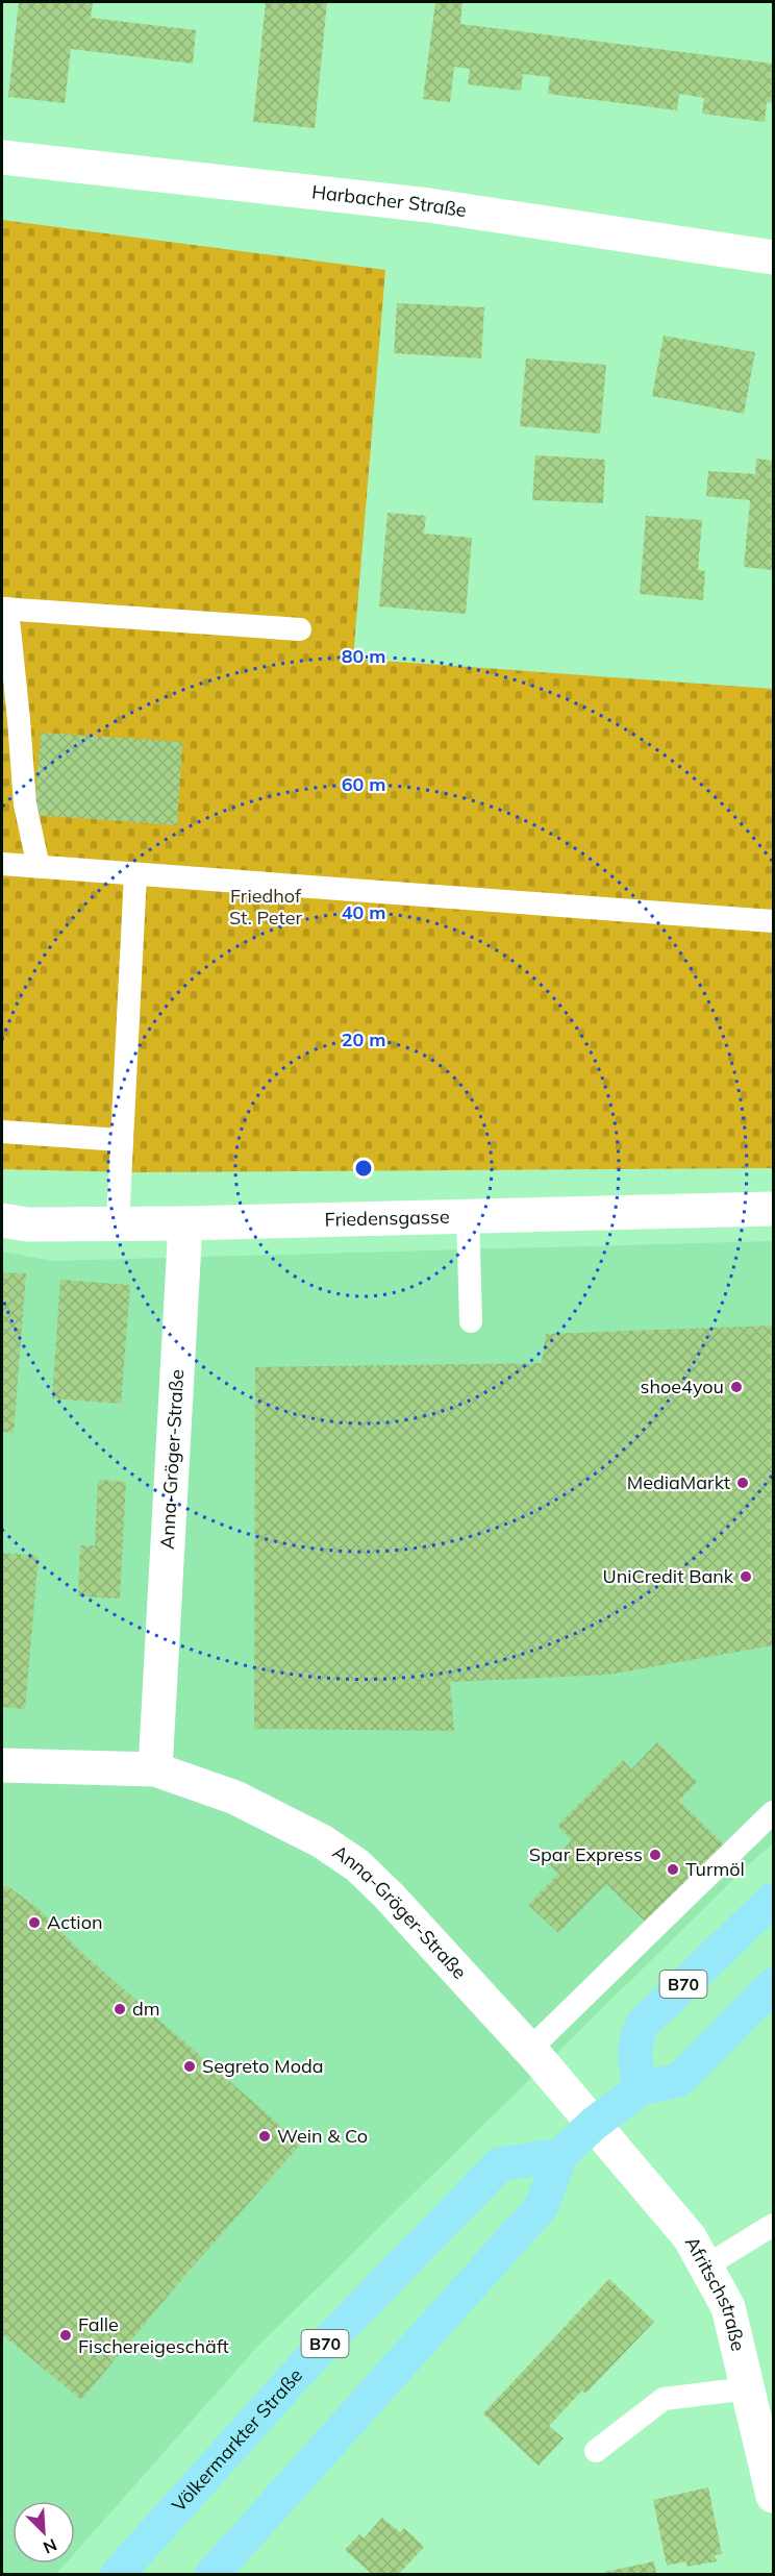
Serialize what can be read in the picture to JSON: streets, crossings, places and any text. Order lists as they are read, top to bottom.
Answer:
{
  "streets": {
    "main road": ["B70", "Völkermarkter Straße"],
    "street": [
      "Harbacher Straße",
      "Friedensgasse",
      "Anna-Gröger-Straße",
      "Afritschstraße"
    ]
  },
  "crossings": [
    ["Friedensgasse", "Anna-Gröger-Straße"],
    ["Anna-Gröger-Straße", "Afritschstraße"]
  ],
  "parks": ["Friedhof St. Peter"],
  "places": [
    "shoe4you",
    "MediaMarkt",
    "UniCredit Bank",
    "Spar Express",
    "Turmöl",
    "Action",
    "dm",
    "Segreto Moda",
    "Wein & Co",
    "Falle Fischereigeschäft"
  ],
  "north": "bottom right",
  "rings": [
    "80 m",
    "60 m",
    "40 m",
    "20 m"
  ]
}
